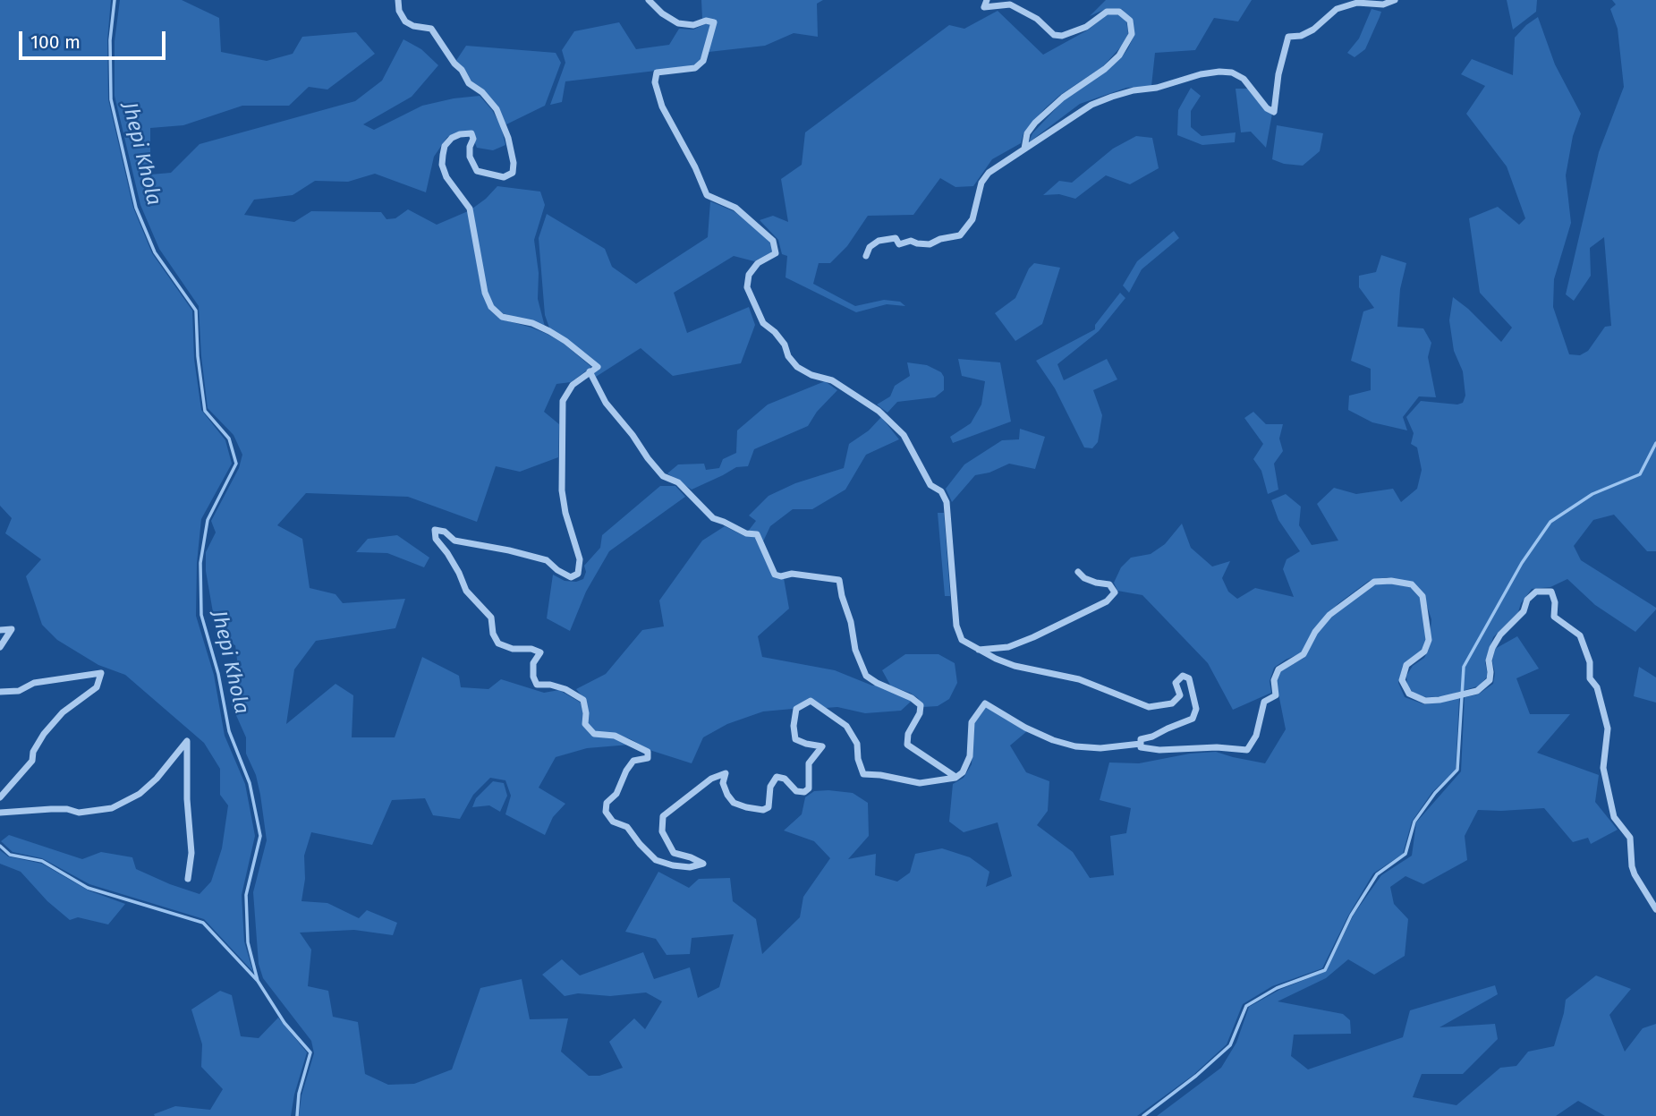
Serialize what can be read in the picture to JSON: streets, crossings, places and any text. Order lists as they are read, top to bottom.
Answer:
{
  "water": ["Jhepi Khola"],
  "scale_bar": "100 m"
}
